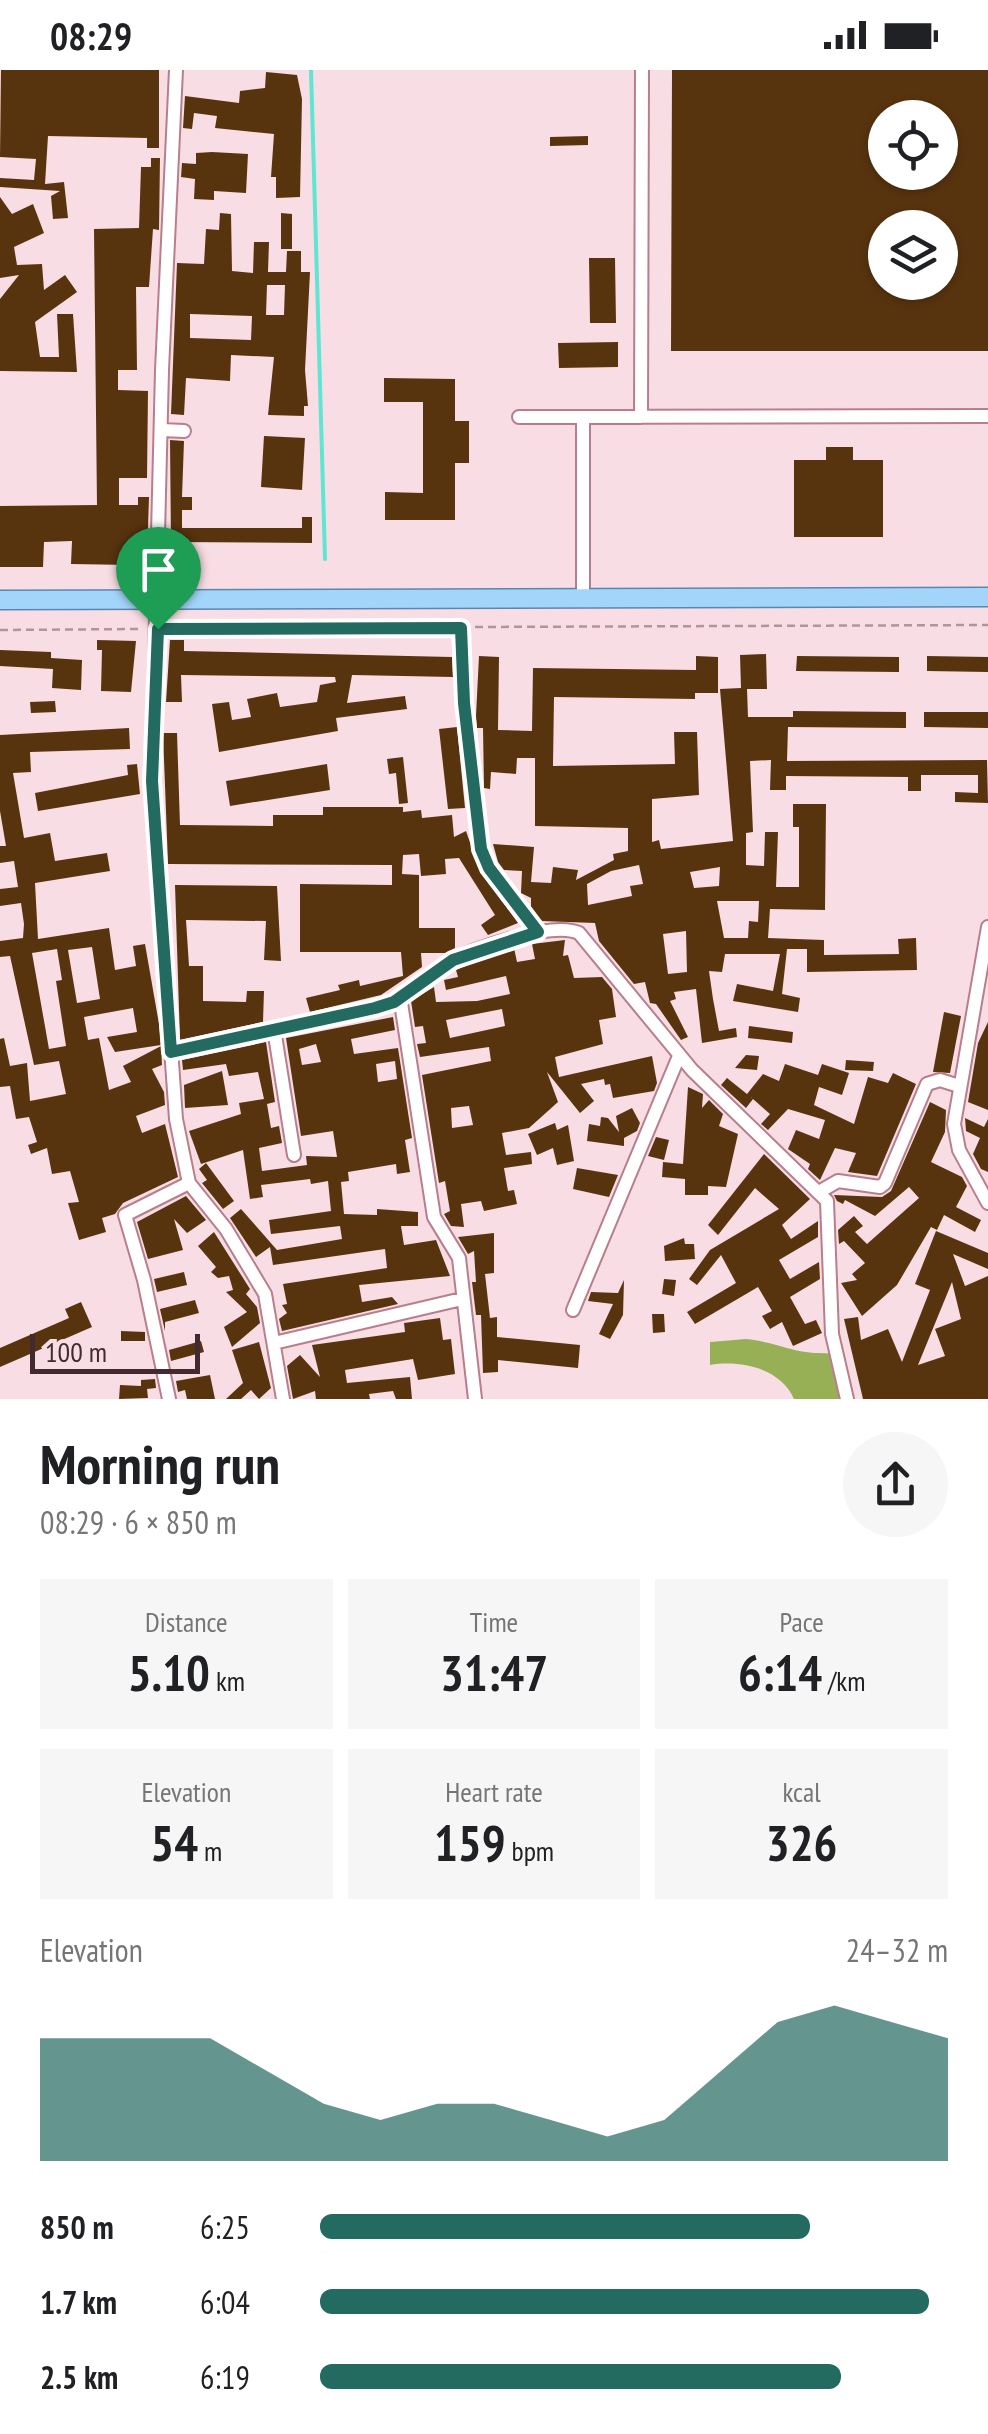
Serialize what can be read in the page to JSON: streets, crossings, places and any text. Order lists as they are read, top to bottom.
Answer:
{
  "scale_bar": "100 m",
  "page": {
    "status": "08:29",
    "scale": "100 m",
    "heading": ["Morning run", "08:29 · 6 × 850 m"],
    "stats": [
      ["Distance", "5.10 km"],
      ["Time", "31:47"],
      ["Pace", "6:14 /km"],
      ["Elevation", "54 m"],
      ["Heart rate", "159 bpm"],
      ["kcal", "326"]
    ],
    "chart": ["Elevation", "24–32 m"],
    "list": [
      {
        "name": "850 m",
        "note": "6:25"
      },
      {
        "name": "1.7 km",
        "note": "6:04"
      },
      {
        "name": "2.5 km",
        "note": "6:19"
      }
    ]
  }
}
